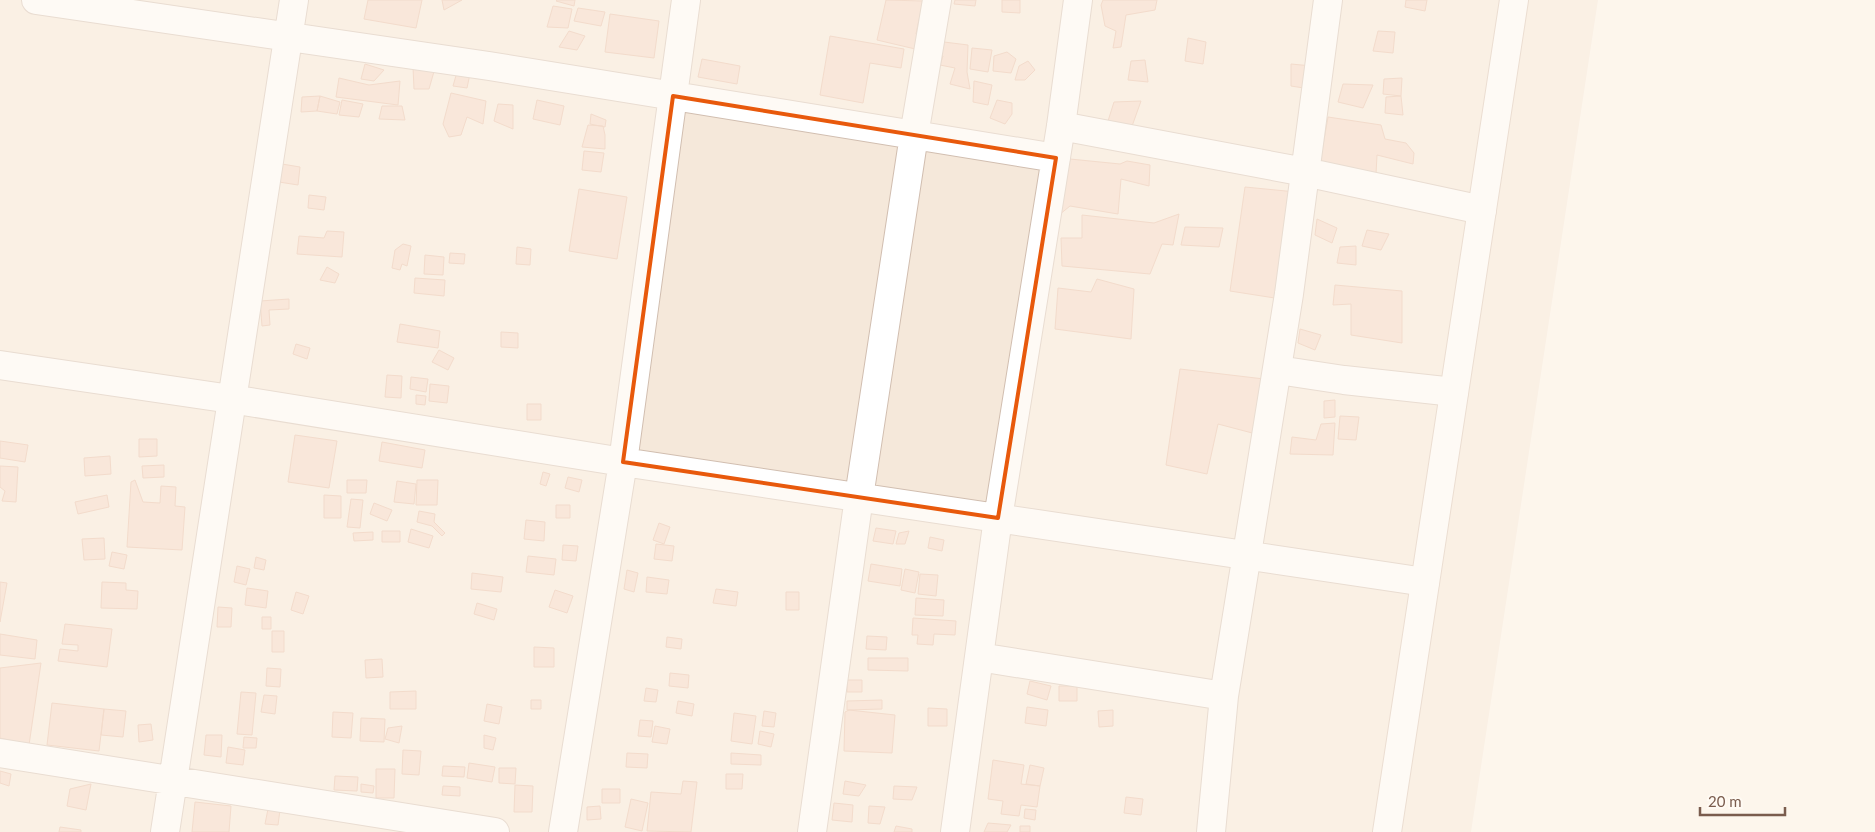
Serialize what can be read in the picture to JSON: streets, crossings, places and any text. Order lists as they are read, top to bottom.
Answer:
{
  "scale_bar": "20 m"
}
